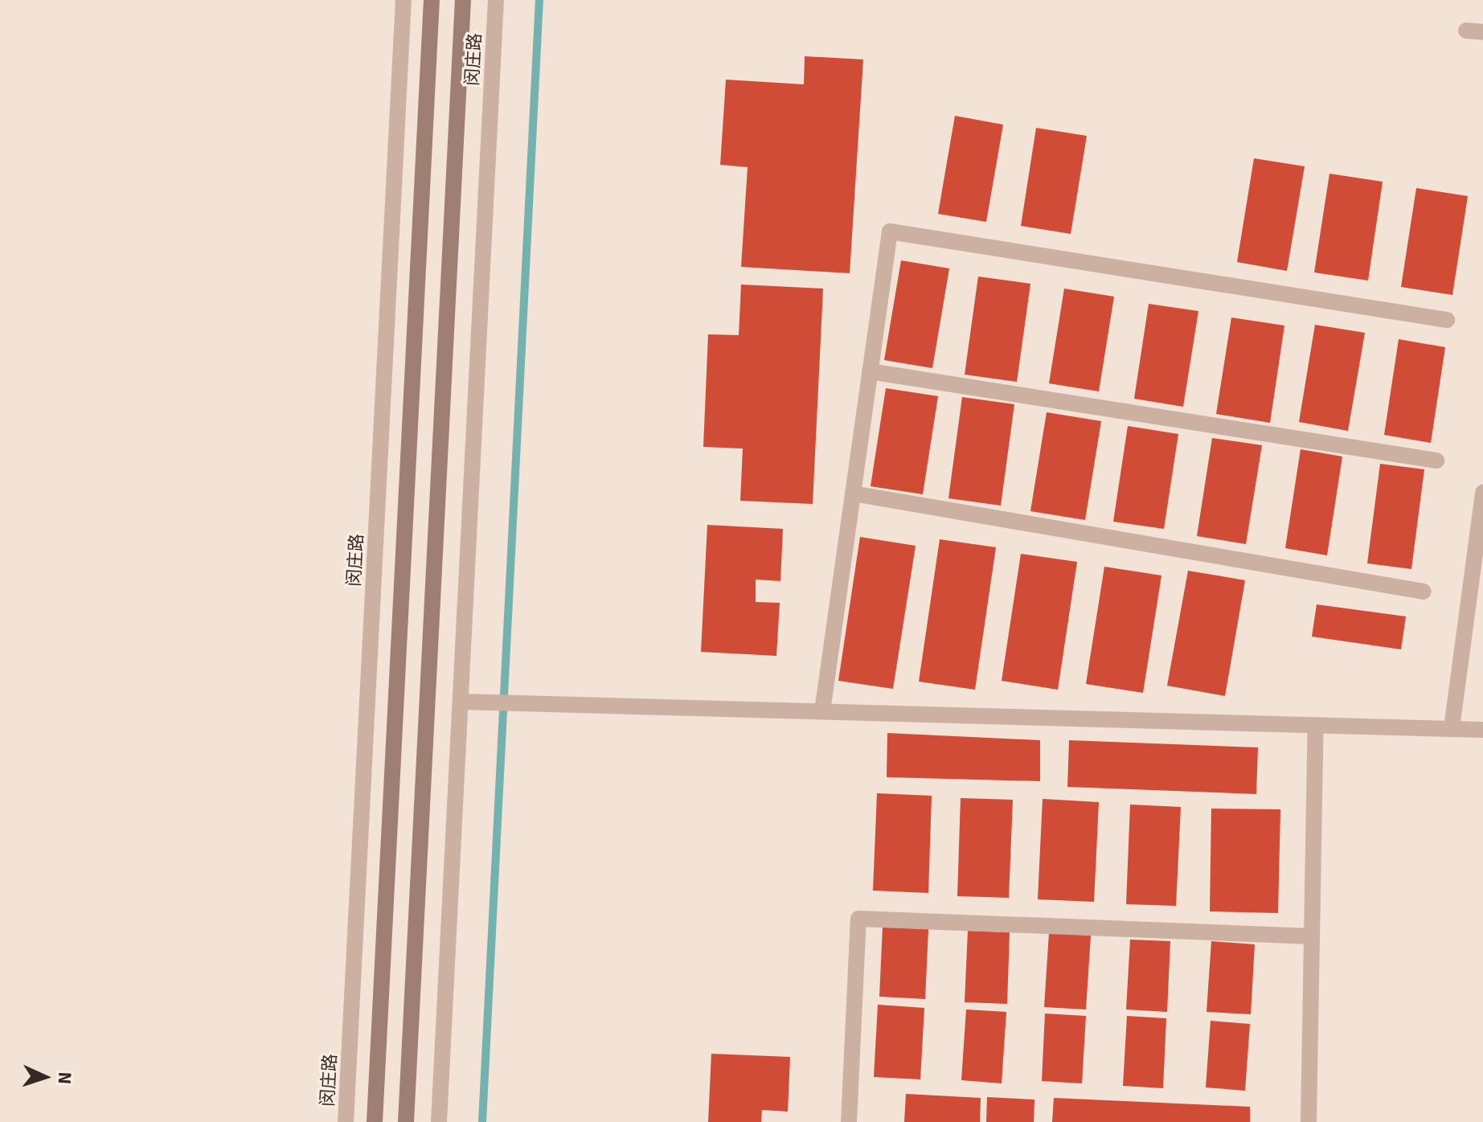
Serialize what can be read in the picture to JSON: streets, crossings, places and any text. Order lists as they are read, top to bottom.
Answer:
{
  "streets": {
    "main road": ["闵庄路"]
  },
  "north": "right"
}
